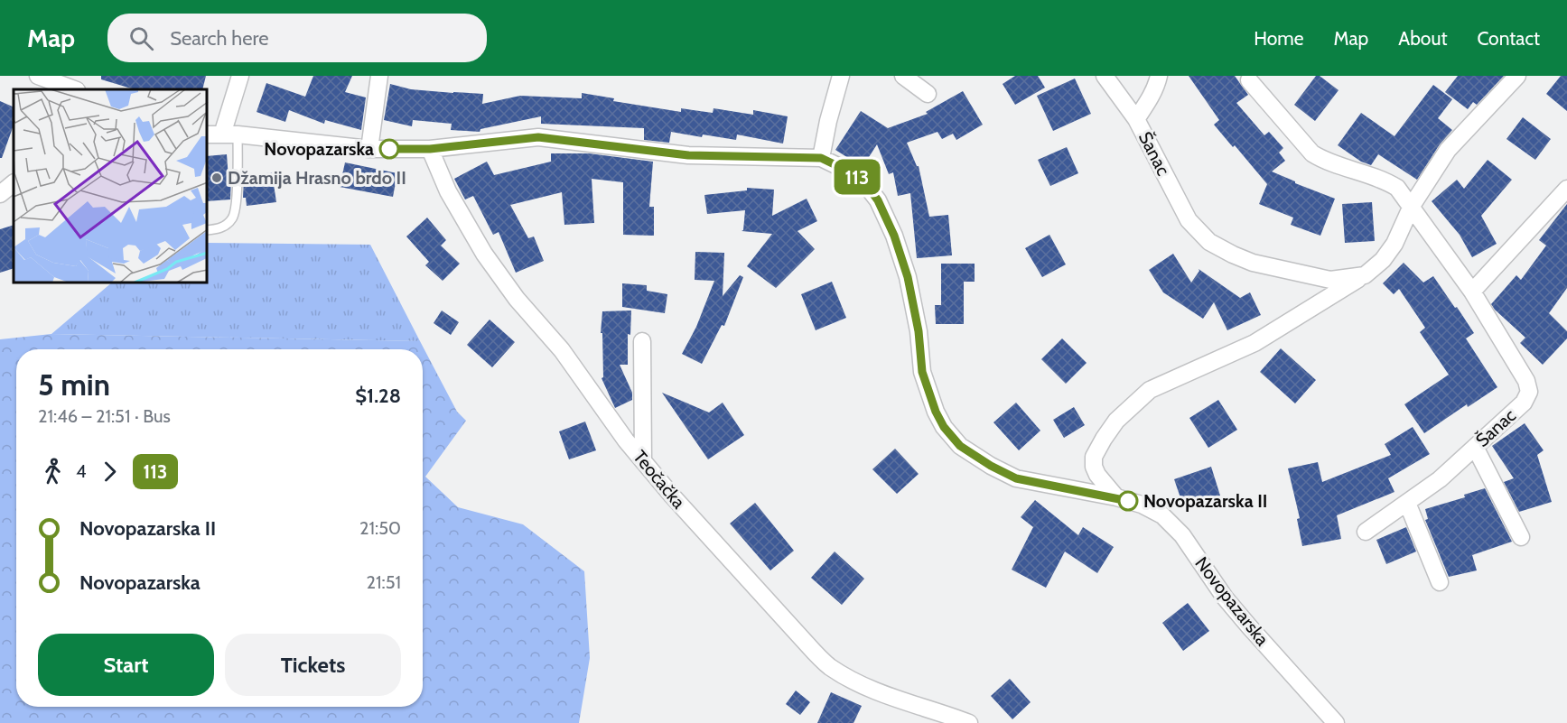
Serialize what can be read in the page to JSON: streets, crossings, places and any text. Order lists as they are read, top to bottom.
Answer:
{
  "streets": {
    "street": ["Šanac", "Teočačka", "Novopazarska"]
  },
  "crossings": [
    ["Teočačka", "Novopazarska"]
  ],
  "places": ["Novopazarska", "Džamija Hrasno brdo II", "Novopazarska II"],
  "lines": ["bus line 113"],
  "page": {
    "header": "Map",
    "search": "Search here",
    "nav": [
      "Home",
      "Map",
      "About",
      "Contact"
    ],
    "on_map": "113",
    "heading": ["5 min", "21:46 – 21:51 · Bus", "$1.28"],
    "legs": ["4", "113"],
    "list": [
      {
        "name": "Novopazarska II",
        "value": "21:50"
      },
      {
        "name": "Novopazarska",
        "value": "21:51"
      }
    ],
    "buttons": ["Start", "Tickets"]
  }
}
